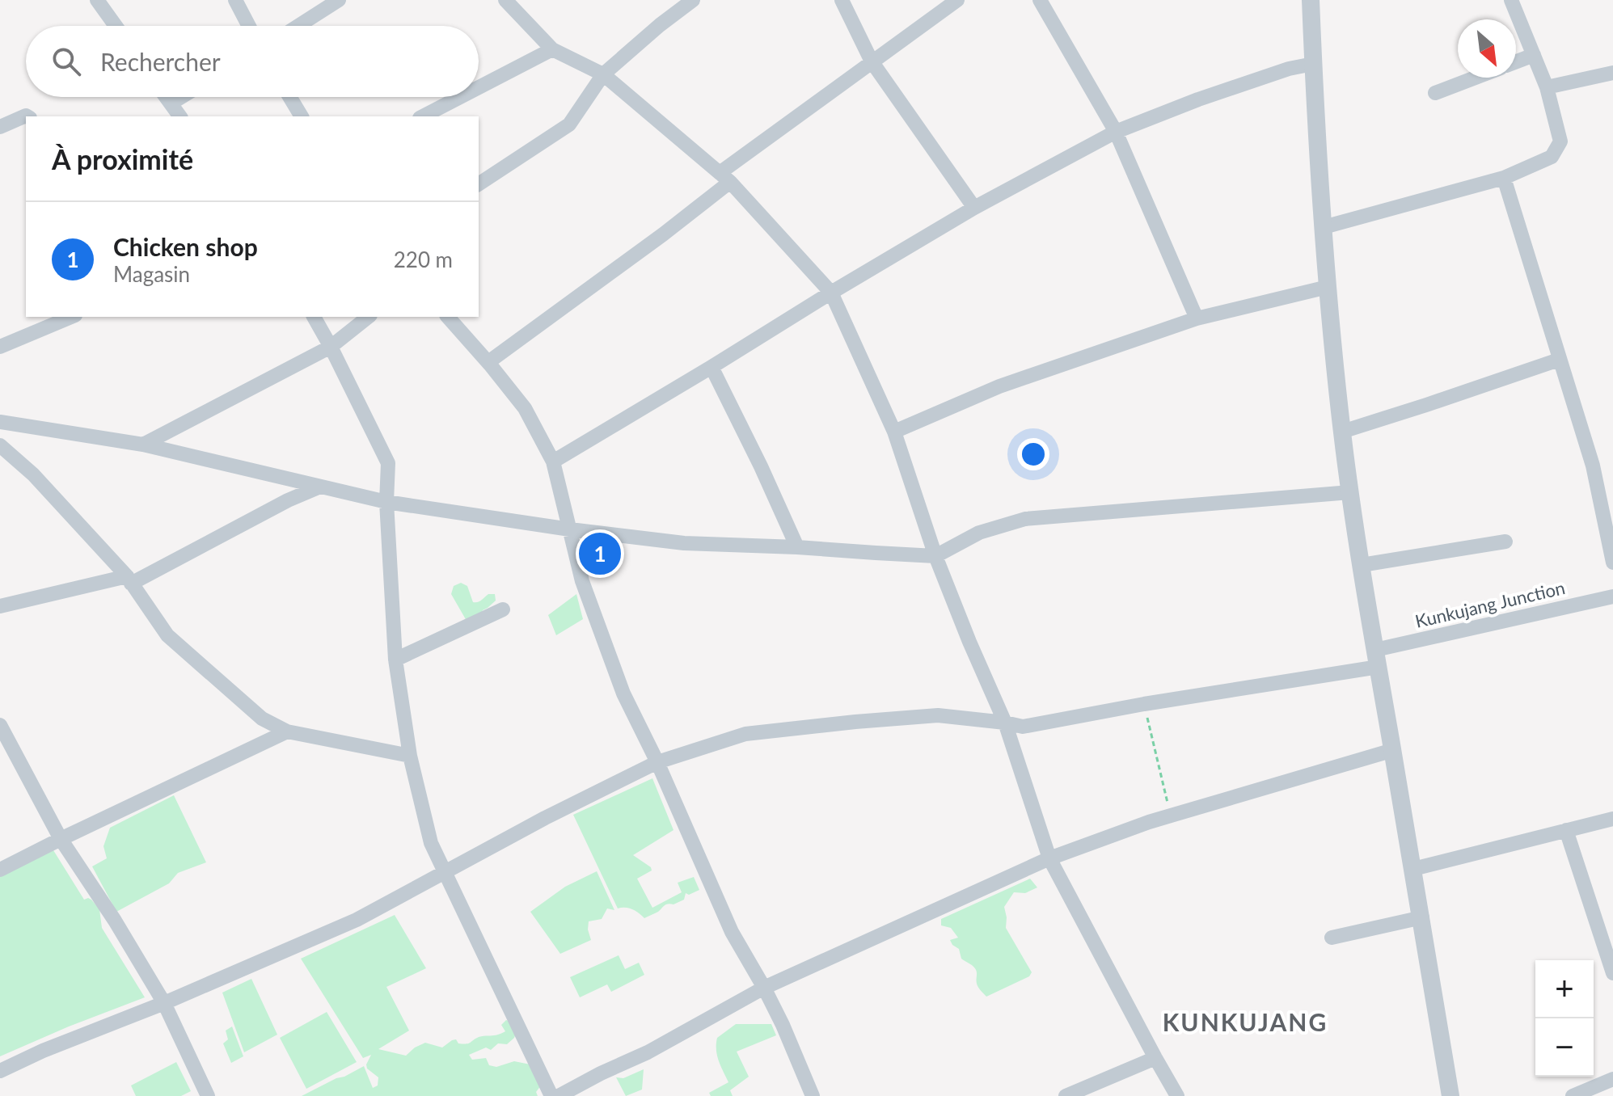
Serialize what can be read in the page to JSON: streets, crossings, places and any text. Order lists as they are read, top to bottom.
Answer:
{
  "streets": {
    "street": ["Kunkujang Junction"]
  },
  "districts": ["KUNKUJANG"],
  "north": "bottom right",
  "page": {
    "search": "Rechercher",
    "heading": "À proximité",
    "list": [
      {
        "mark": "1",
        "name": "Chicken shop",
        "note": "Magasin",
        "value": "220 m"
      }
    ],
    "pins": "1",
    "map_buttons": ["+", "−"]
  }
}
